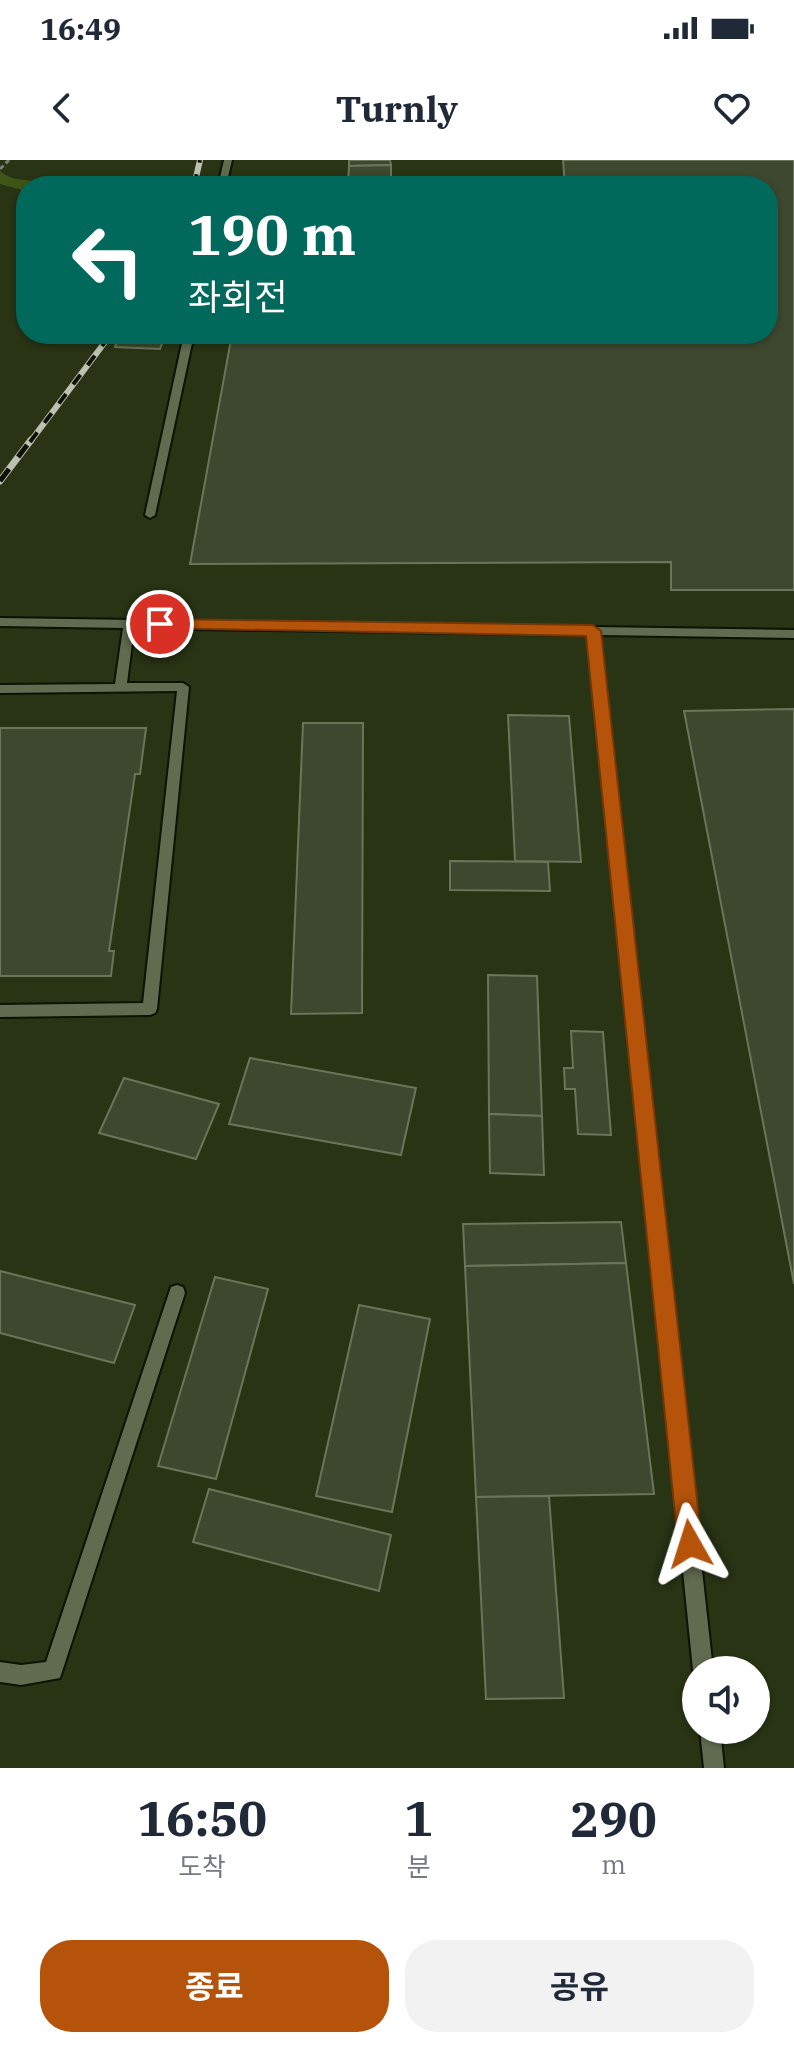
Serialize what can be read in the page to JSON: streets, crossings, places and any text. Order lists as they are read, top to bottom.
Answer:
{
  "page": {
    "status": "16:49",
    "header": "Turnly",
    "turn": ["190 m", "좌회전"],
    "eta": [
      "16:50",
      "도착",
      "1",
      "분",
      "290",
      "m"
    ],
    "buttons": ["종료", "공유"]
  }
}
